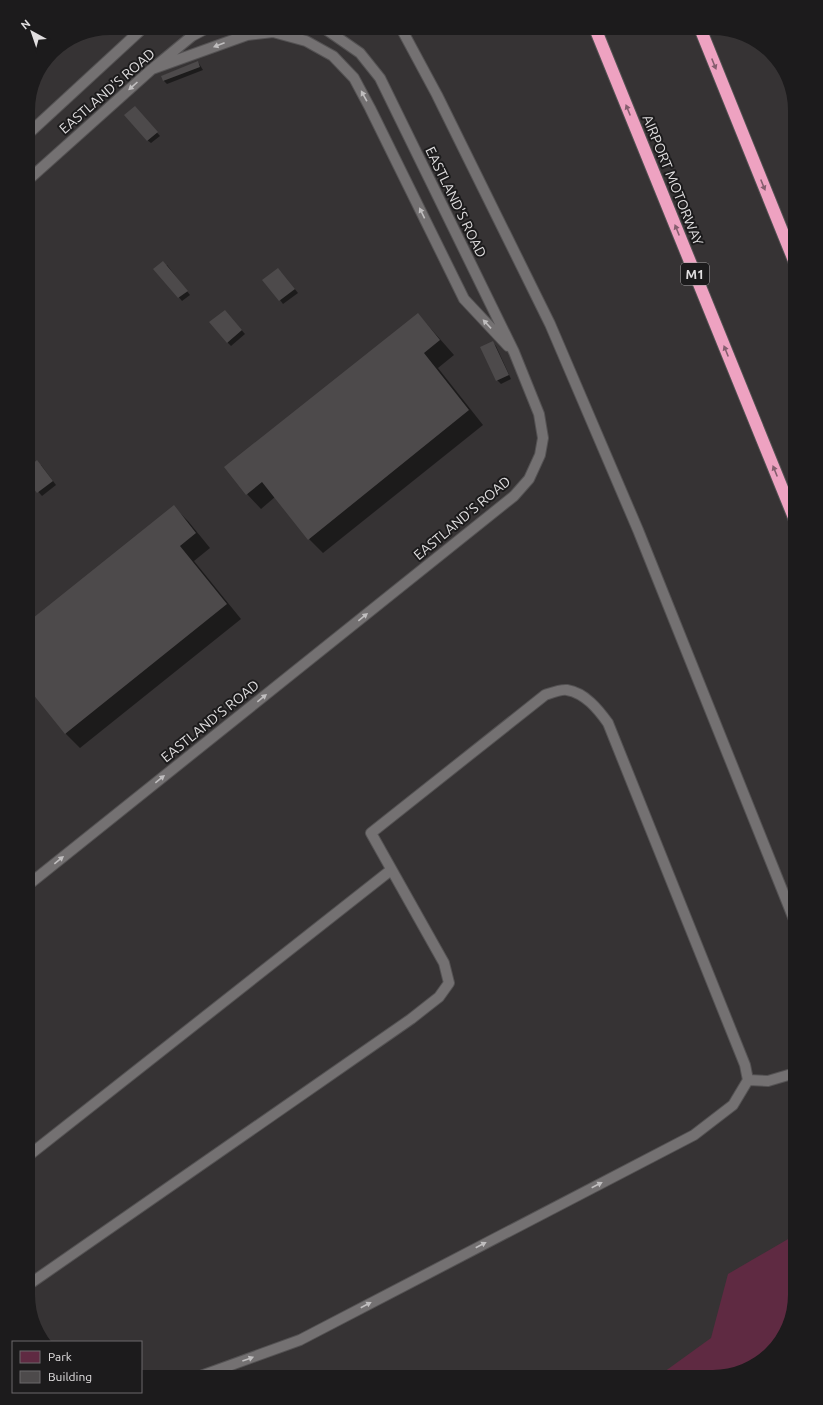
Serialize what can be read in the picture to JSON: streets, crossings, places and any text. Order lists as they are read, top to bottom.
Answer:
{
  "streets": {
    "highway": ["AIRPORT MOTORWAY", "M1"],
    "lane": ["EASTLAND'S ROAD"]
  },
  "legend": ["Park", "Building"],
  "north": "top left"
}
